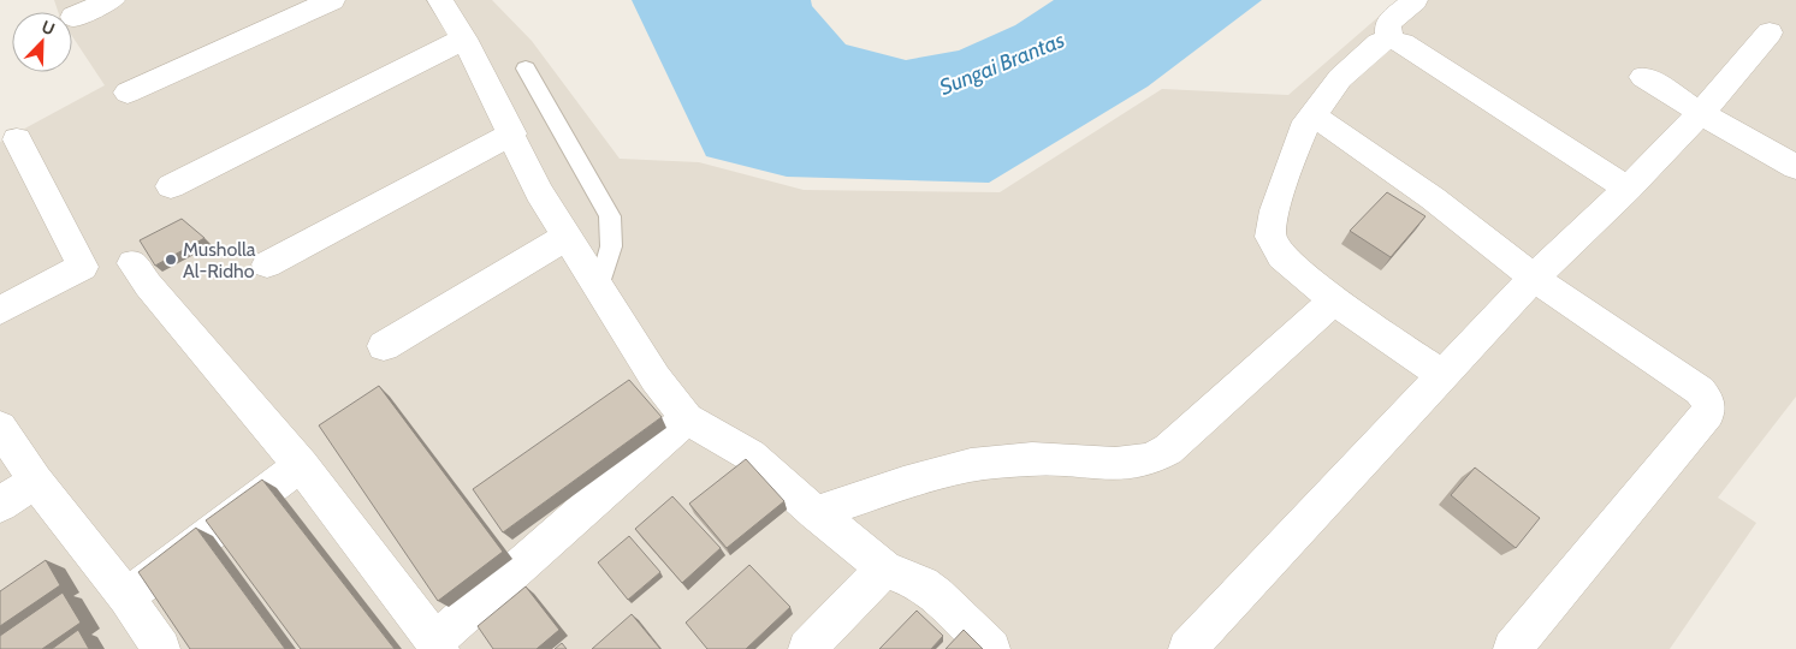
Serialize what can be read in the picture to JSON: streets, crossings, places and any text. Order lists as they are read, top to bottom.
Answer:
{
  "water": ["Sungai Brantas"],
  "places": ["Musholla Al-Ridho"],
  "north": "top right"
}
